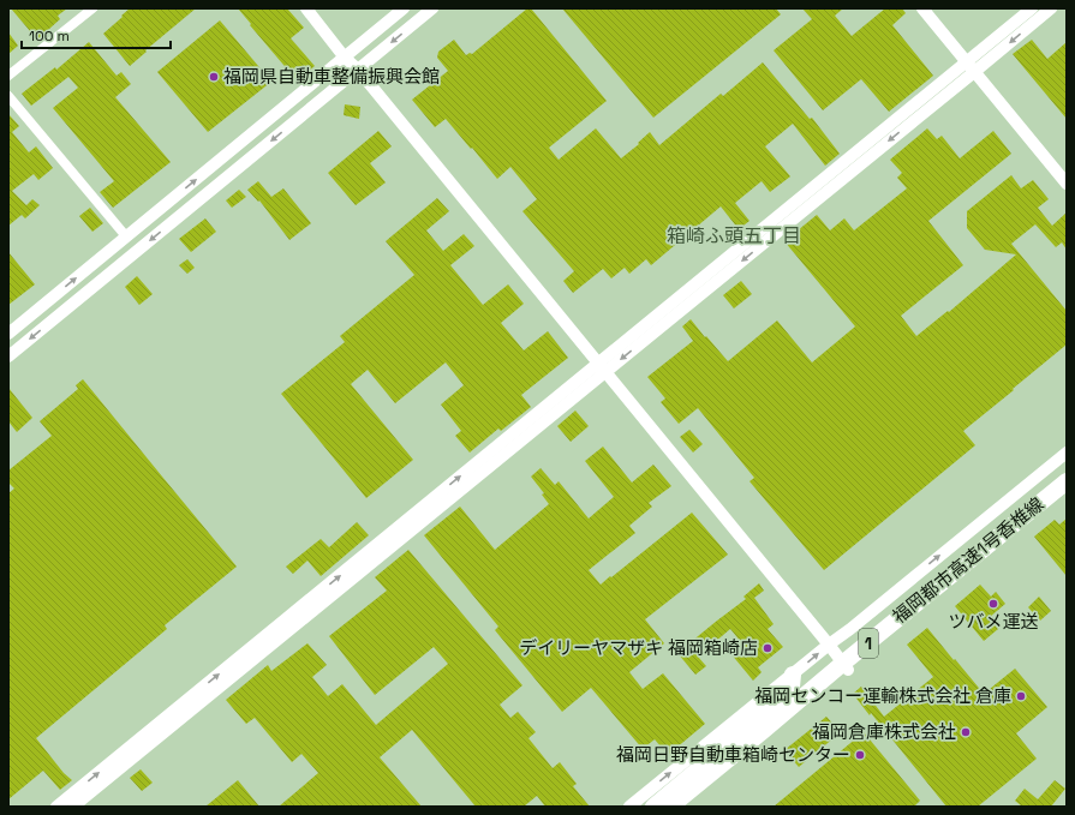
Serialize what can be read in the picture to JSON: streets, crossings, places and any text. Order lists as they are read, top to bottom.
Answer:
{
  "streets": {
    "highway": ["福岡都市高速1号香椎線", "1"]
  },
  "districts": ["箱崎ふ頭五丁目"],
  "places": [
    "福岡県自動車整備振興会館",
    "ツバメ運送",
    "デイリーヤマザキ 福岡箱崎店",
    "福岡センコー運輸株式会社 倉庫",
    "福岡倉庫株式会社",
    "福岡日野自動車箱崎センター"
  ],
  "scale_bar": "100 m"
}
